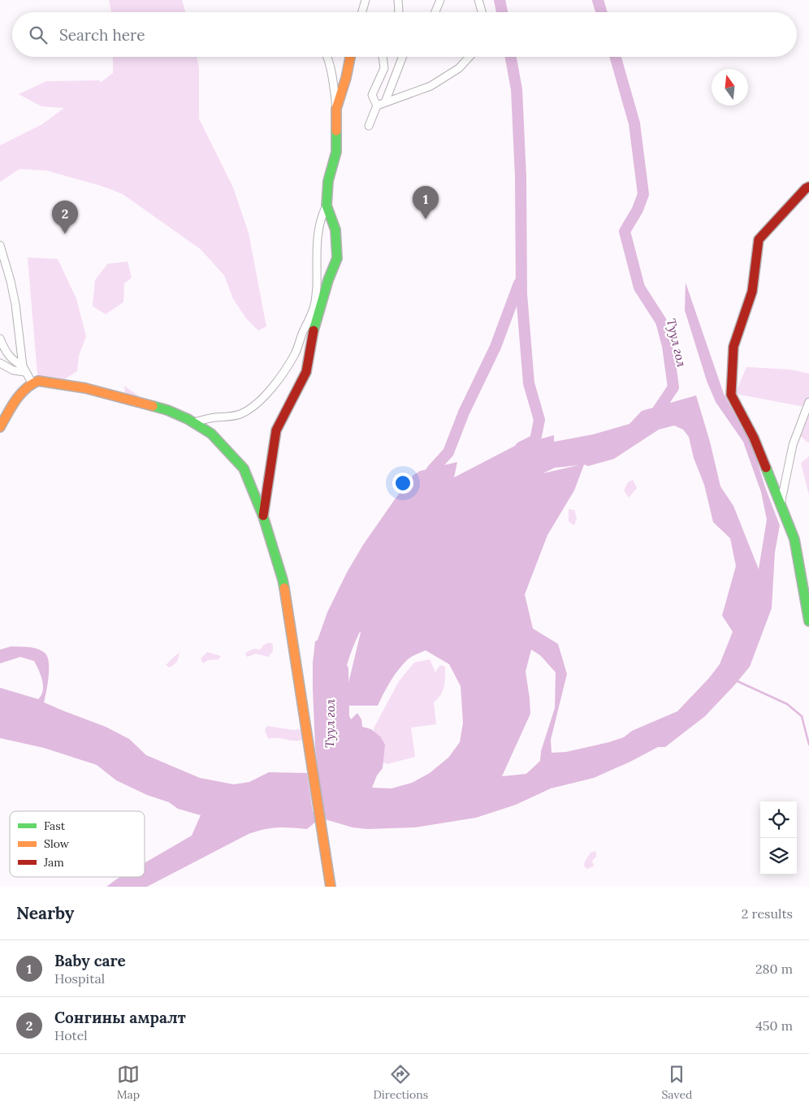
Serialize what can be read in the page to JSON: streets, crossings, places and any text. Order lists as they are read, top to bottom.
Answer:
{
  "water": ["Туул гол"],
  "legend": ["Fast", "Slow", "Jam"],
  "north": "top",
  "page": {
    "search": "Search here",
    "pins": ["1", "2"],
    "heading": ["Nearby", "2 results"],
    "list": [
      {
        "mark": "1",
        "name": "Baby care",
        "note": "Hospital",
        "value": "280 m"
      },
      {
        "mark": "2",
        "name": "Сонгины амралт",
        "note": "Hotel",
        "value": "450 m"
      }
    ],
    "nav": ["Map", "Directions", "Saved"]
  }
}
